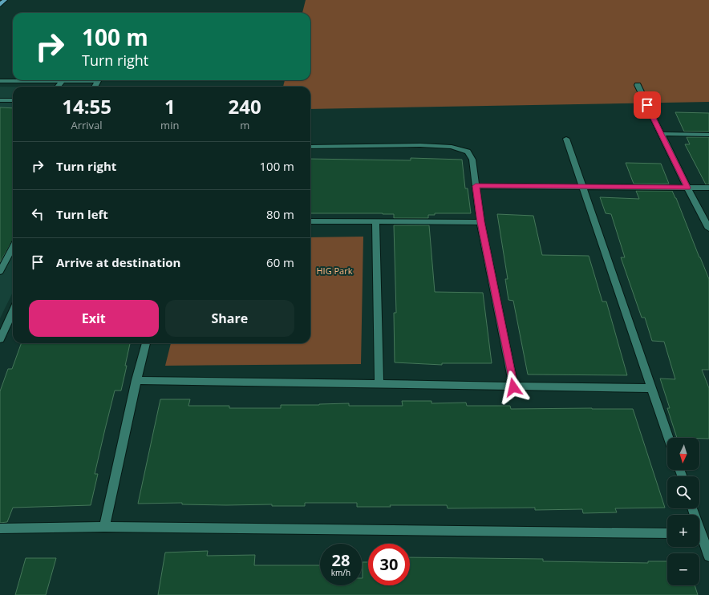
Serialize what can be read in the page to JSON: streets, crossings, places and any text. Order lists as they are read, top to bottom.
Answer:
{
  "parks": ["HIG Park"],
  "north": "bottom",
  "page": {
    "turn": ["100 m", "Turn right"],
    "eta": [
      "14:55",
      "Arrival",
      "1",
      "min",
      "240",
      "m"
    ],
    "list": [
      {
        "name": "Turn right",
        "value": "100 m"
      },
      {
        "name": "Turn left",
        "value": "80 m"
      },
      {
        "name": "Arrive at destination",
        "value": "60 m"
      }
    ],
    "buttons": ["Exit", "Share"],
    "map_buttons": ["+", "−"],
    "speed": "28 km/h",
    "limit": "30"
  }
}
